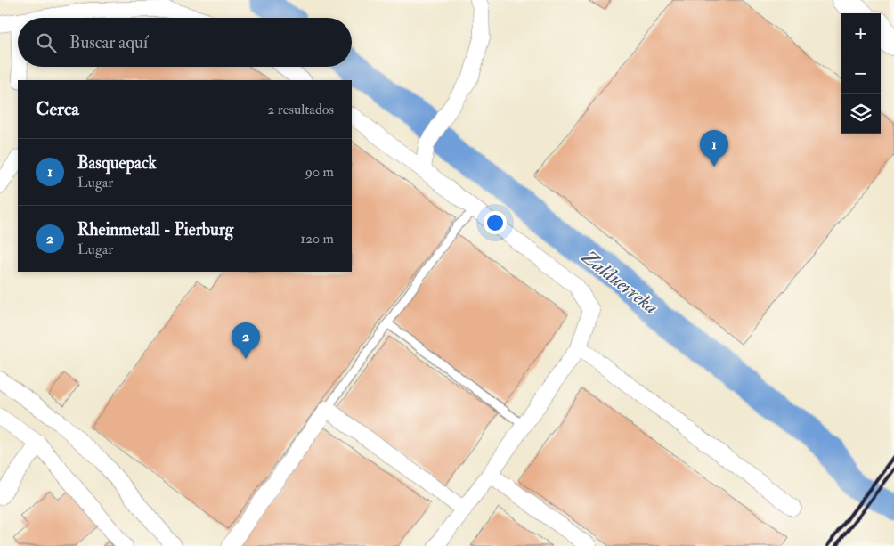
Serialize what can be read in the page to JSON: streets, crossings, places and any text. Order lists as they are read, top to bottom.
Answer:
{
  "water": ["Zalduerreka"],
  "page": {
    "map_buttons": ["+", "−"],
    "search": "Buscar aquí",
    "heading": ["Cerca", "2 resultados"],
    "pins": ["1", "2"],
    "list": [
      {
        "mark": "1",
        "name": "Basquepack",
        "note": "Lugar",
        "value": "90 m"
      },
      {
        "mark": "2",
        "name": "Rheinmetall - Pierburg",
        "note": "Lugar",
        "value": "120 m"
      }
    ]
  }
}
